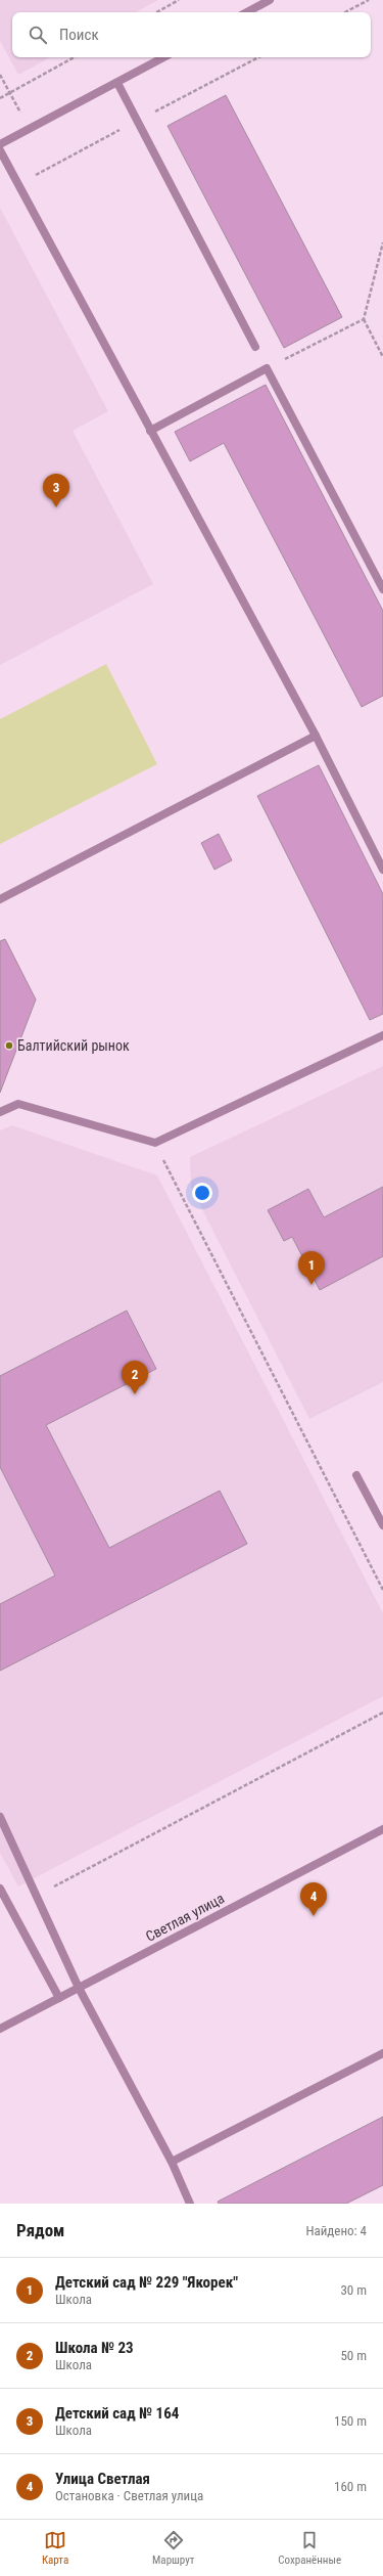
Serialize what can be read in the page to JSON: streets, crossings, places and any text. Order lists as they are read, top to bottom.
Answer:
{
  "streets": {
    "street": ["Светлая улица"]
  },
  "places": ["Балтийский рынок"],
  "page": {
    "search": "Поиск",
    "pins": [
      "3",
      "1",
      "2",
      "4"
    ],
    "heading": ["Рядом", "Найдено: 4"],
    "list": [
      {
        "mark": "1",
        "name": "Детский сад № 229 \"Якорек\"",
        "note": "Школа",
        "value": "30 m"
      },
      {
        "mark": "2",
        "name": "Школа № 23",
        "note": "Школа",
        "value": "50 m"
      },
      {
        "mark": "3",
        "name": "Детский сад № 164",
        "note": "Школа",
        "value": "150 m"
      },
      {
        "mark": "4",
        "name": "Улица Светлая",
        "note": "Остановка · Светлая улица",
        "value": "160 m"
      }
    ],
    "nav": ["Карта", "Маршрут", "Сохранённые"]
  }
}
